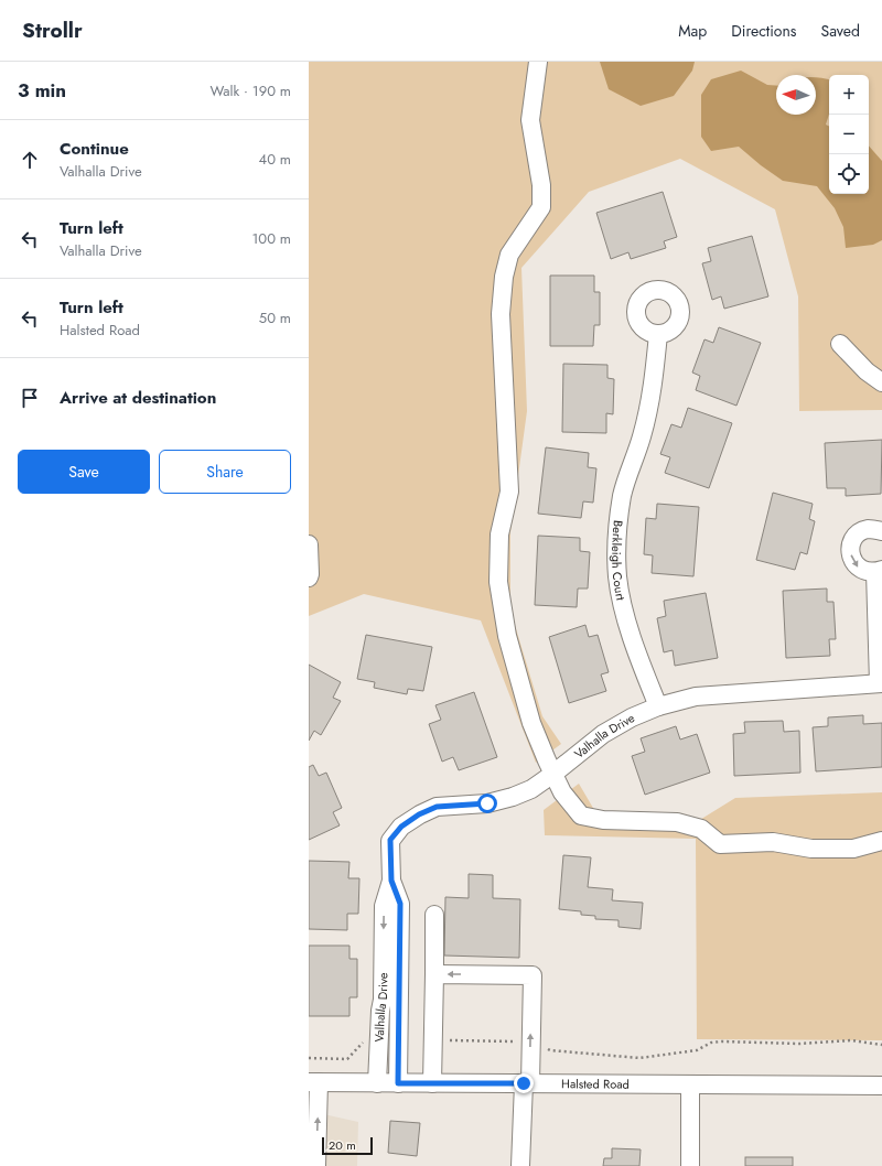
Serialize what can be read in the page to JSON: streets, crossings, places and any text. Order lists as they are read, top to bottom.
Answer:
{
  "streets": {
    "street": ["Berkleigh Court", "Valhalla Drive", "Halsted Road"]
  },
  "crossings": [
    ["Berkleigh Court", "Valhalla Drive"],
    ["Valhalla Drive", "Halsted Road"]
  ],
  "scale_bar": "20 m",
  "north": "left",
  "page": {
    "header": "Strollr",
    "nav": ["Map", "Directions", "Saved"],
    "heading": ["3 min", "Walk · 190 m"],
    "map_buttons": ["+", "−"],
    "list": [
      ["Continue", "Valhalla Drive", "40 m"],
      ["Turn left", "Valhalla Drive", "100 m"],
      ["Turn left", "Halsted Road", "50 m"],
      "Arrive at destination"
    ],
    "buttons": ["Save", "Share"],
    "scale": "20 m"
  }
}
